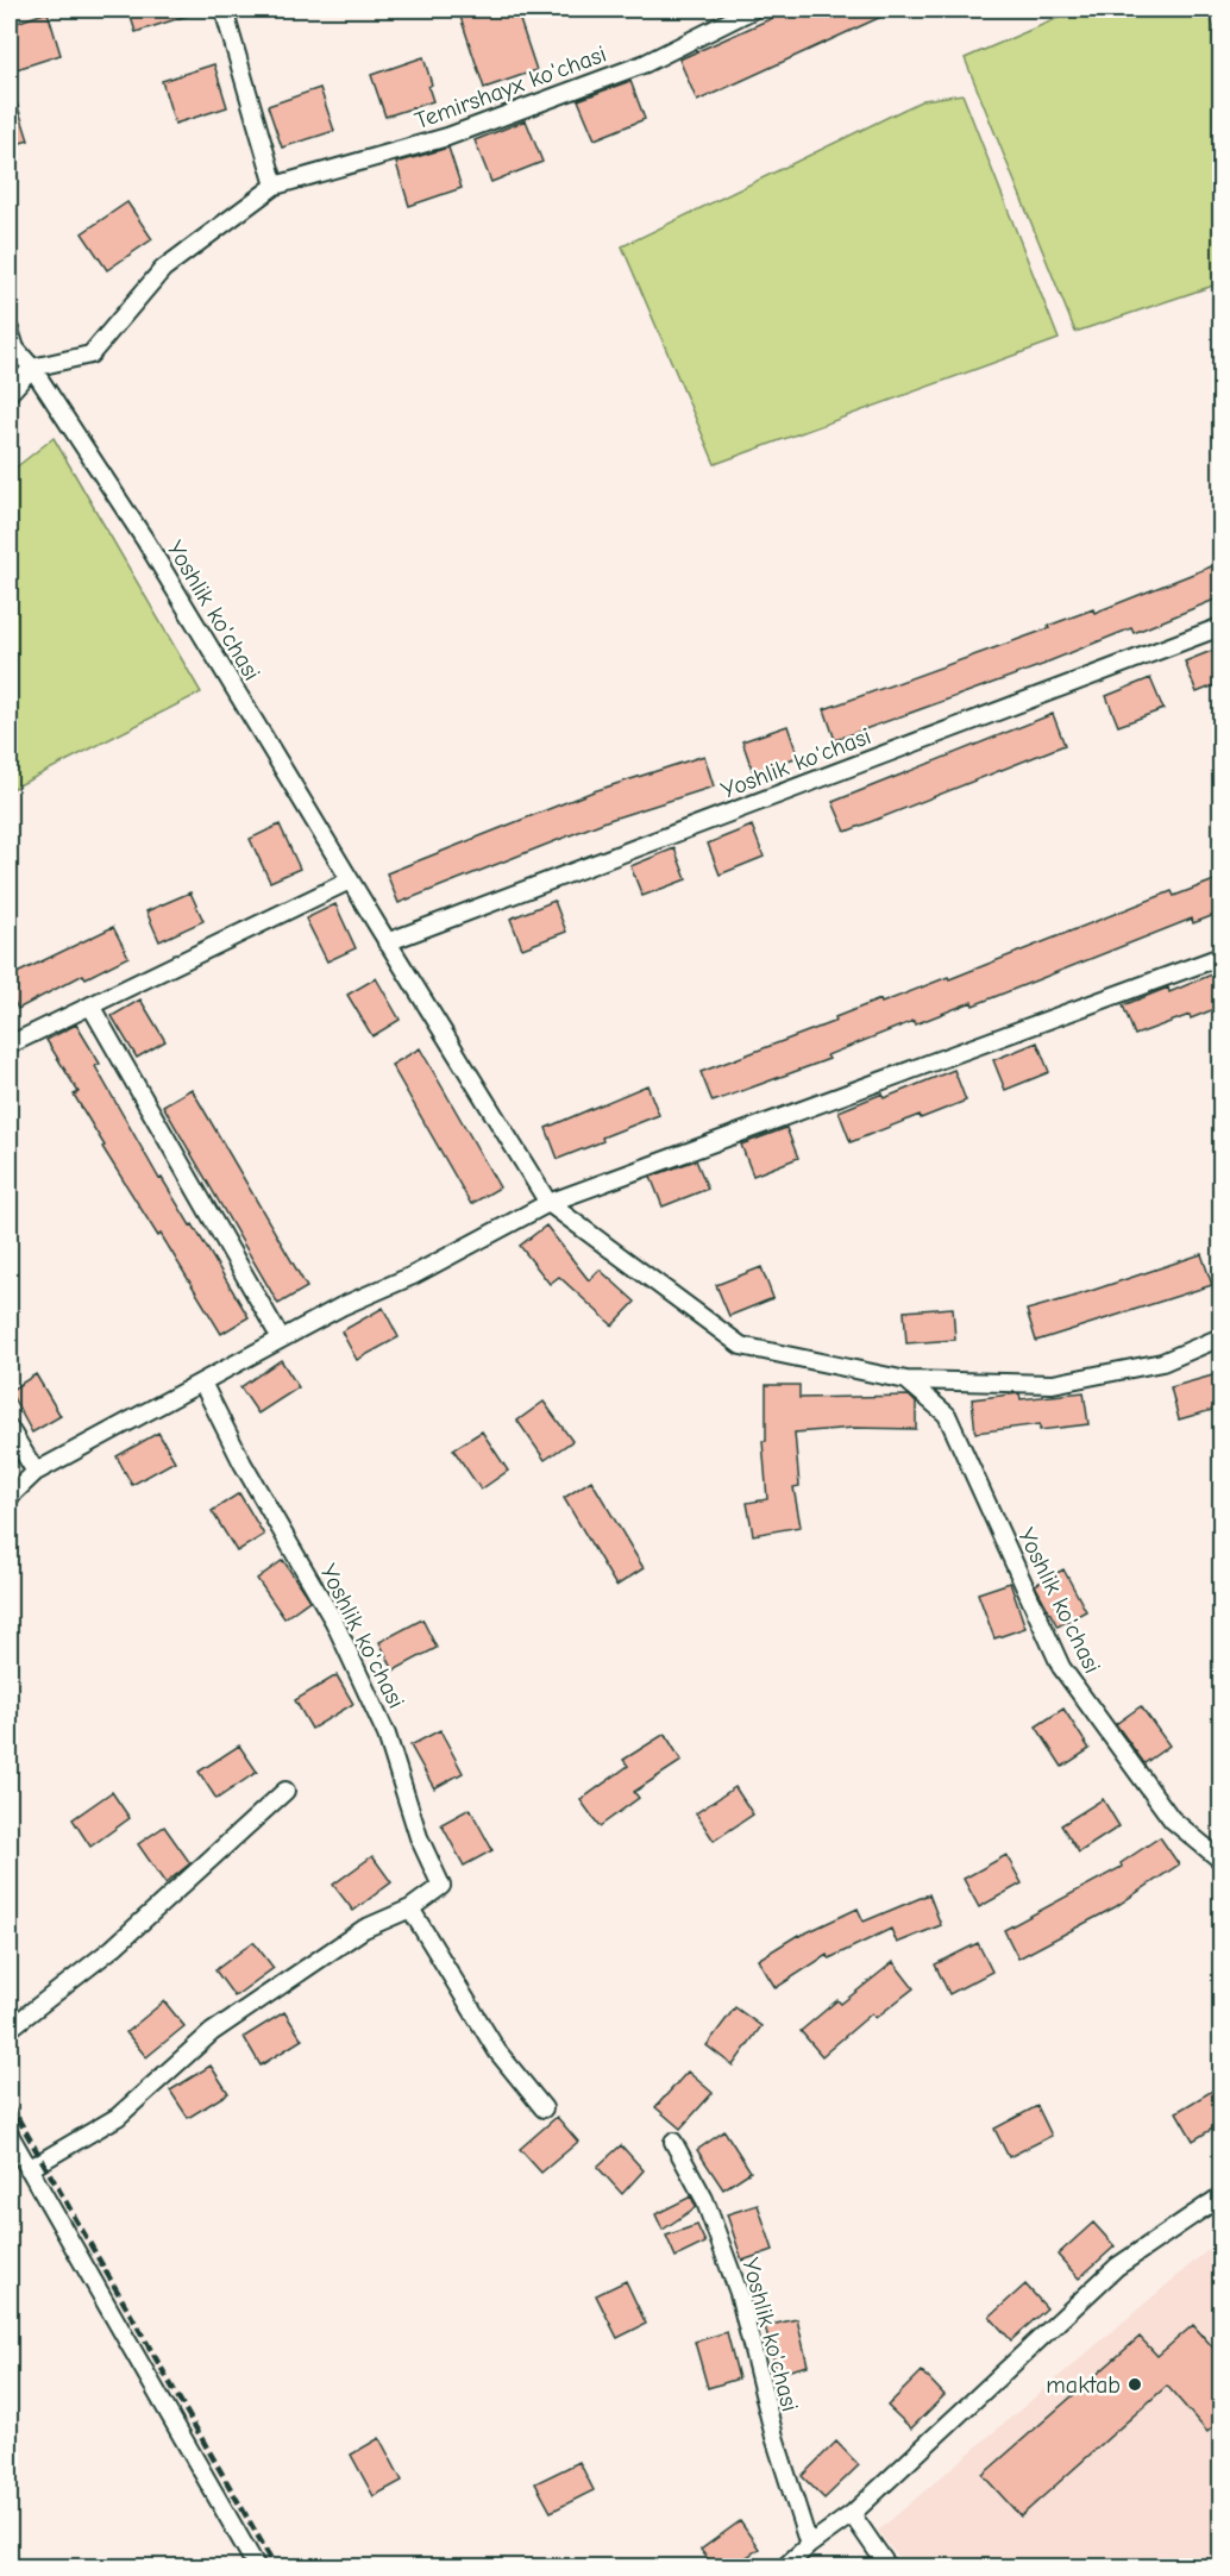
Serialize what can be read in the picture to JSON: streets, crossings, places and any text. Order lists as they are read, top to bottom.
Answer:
{
  "streets": {
    "street": ["Temirshayx ko'chasi", "Yoshlik ko'chasi"]
  },
  "crossings": [
    ["Temirshayx ko'chasi", "Yoshlik ko'chasi"]
  ],
  "places": ["maktab"]
}
